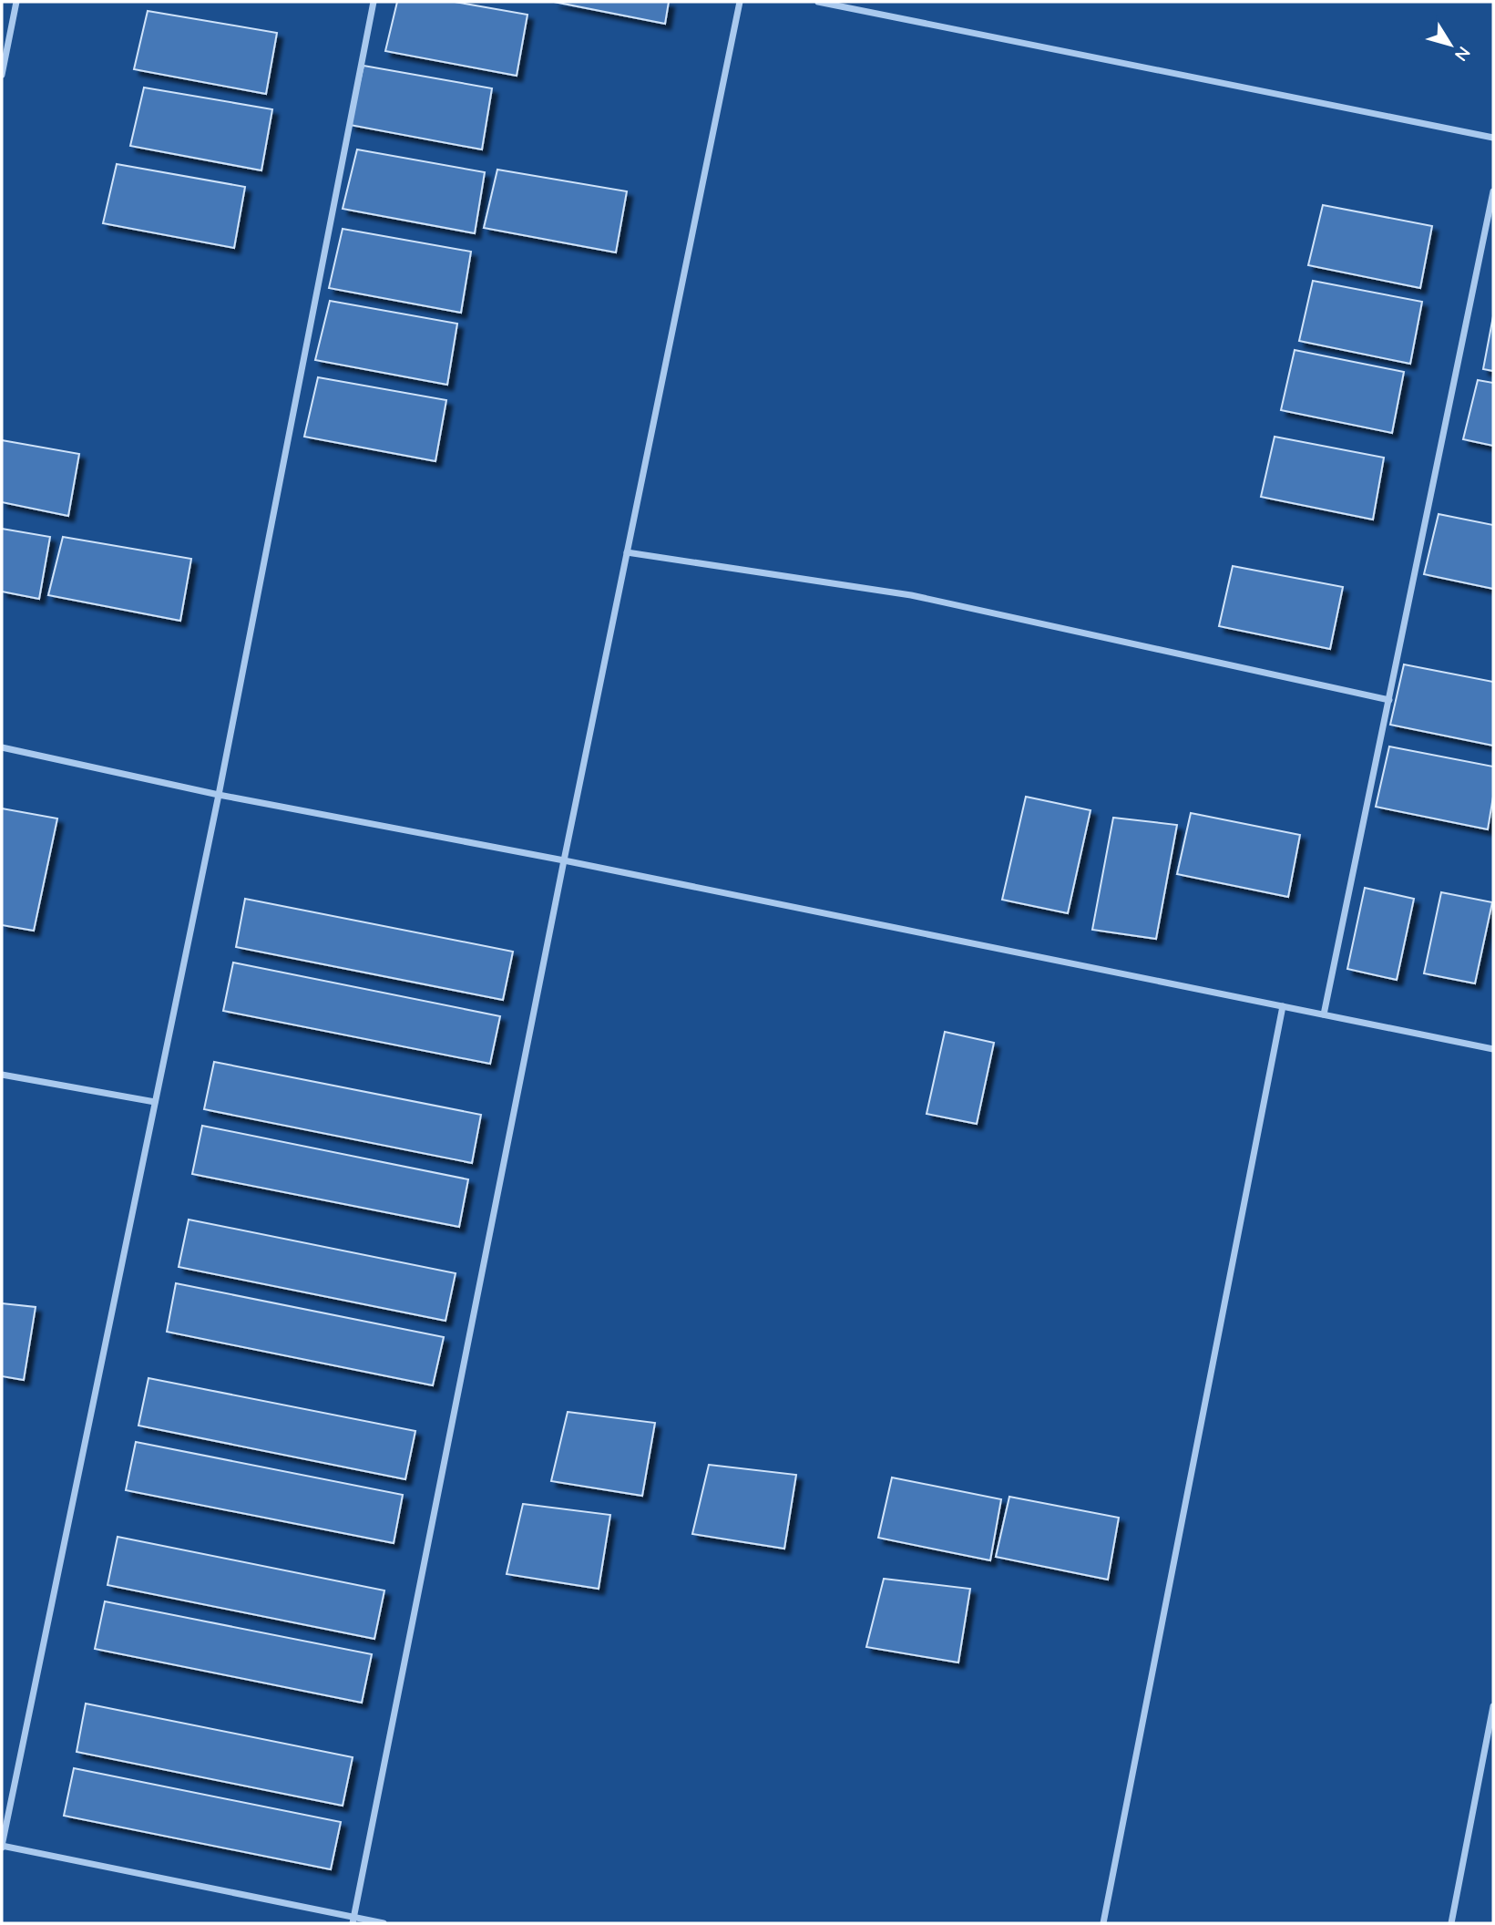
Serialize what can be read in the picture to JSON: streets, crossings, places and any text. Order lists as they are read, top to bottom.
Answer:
{
  "north": "bottom right"
}
